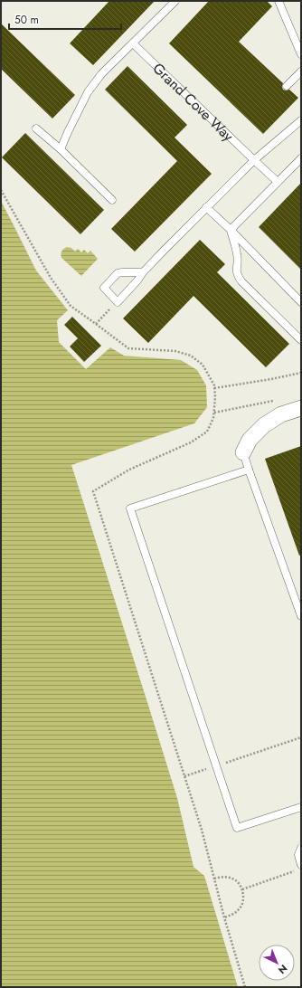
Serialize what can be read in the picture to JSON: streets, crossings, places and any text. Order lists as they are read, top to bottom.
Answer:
{
  "streets": {
    "lane": ["Grand Cove Way"]
  },
  "scale_bar": "50 m",
  "north": "bottom right"
}
